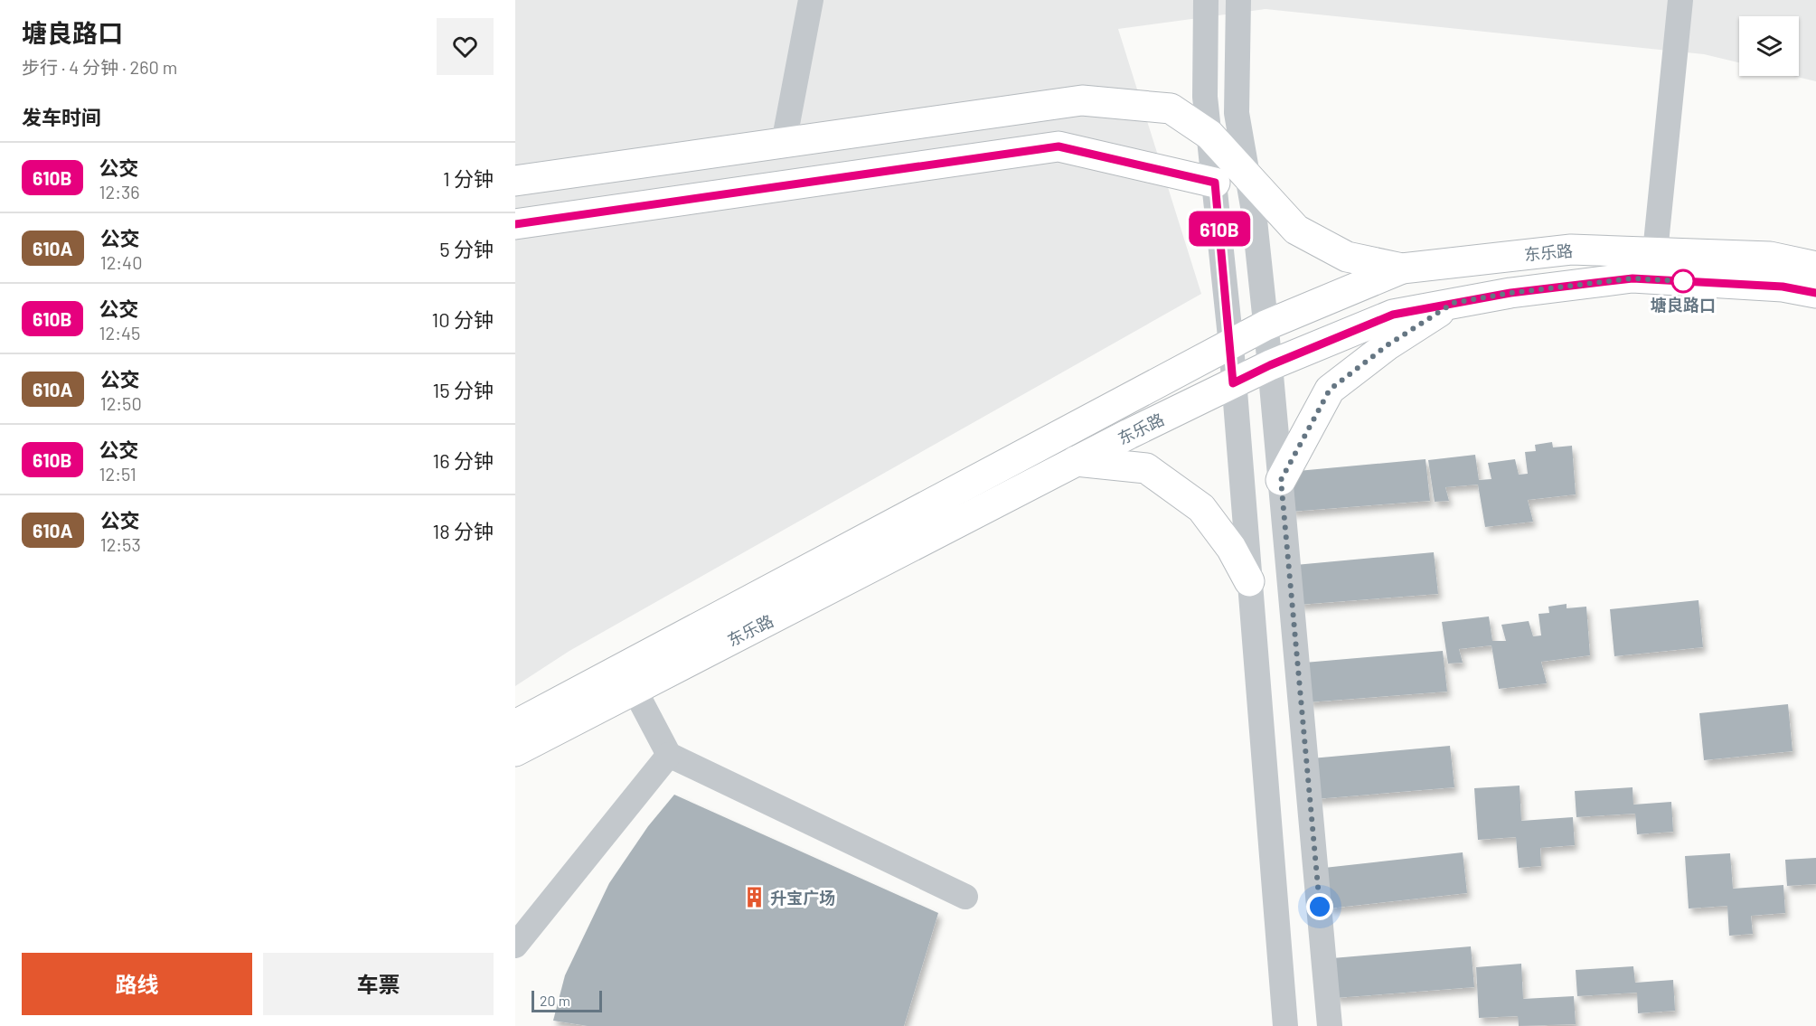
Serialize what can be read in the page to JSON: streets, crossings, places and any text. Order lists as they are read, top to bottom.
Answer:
{
  "streets": {
    "main road": ["东乐路"]
  },
  "places": {
    "other": ["塘良路口"],
    "building": ["升宝广场"]
  },
  "lines": ["bus line 610B"],
  "scale_bar": "20 m",
  "page": {
    "heading": [
      ["塘良路口", "步行 · 4 分钟 · 260 m"],
      "发车时间"
    ],
    "on_map": "610B",
    "list": [
      {
        "mark": "610B",
        "name": "公交",
        "note": "12:36",
        "value": "1 分钟"
      },
      {
        "mark": "610A",
        "name": "公交",
        "note": "12:40",
        "value": "5 分钟"
      },
      {
        "mark": "610B",
        "name": "公交",
        "note": "12:45",
        "value": "10 分钟"
      },
      {
        "mark": "610A",
        "name": "公交",
        "note": "12:50",
        "value": "15 分钟"
      },
      {
        "mark": "610B",
        "name": "公交",
        "note": "12:51",
        "value": "16 分钟"
      },
      {
        "mark": "610A",
        "name": "公交",
        "note": "12:53",
        "value": "18 分钟"
      }
    ],
    "buttons": ["路线", "车票"],
    "scale": "20 m"
  }
}
